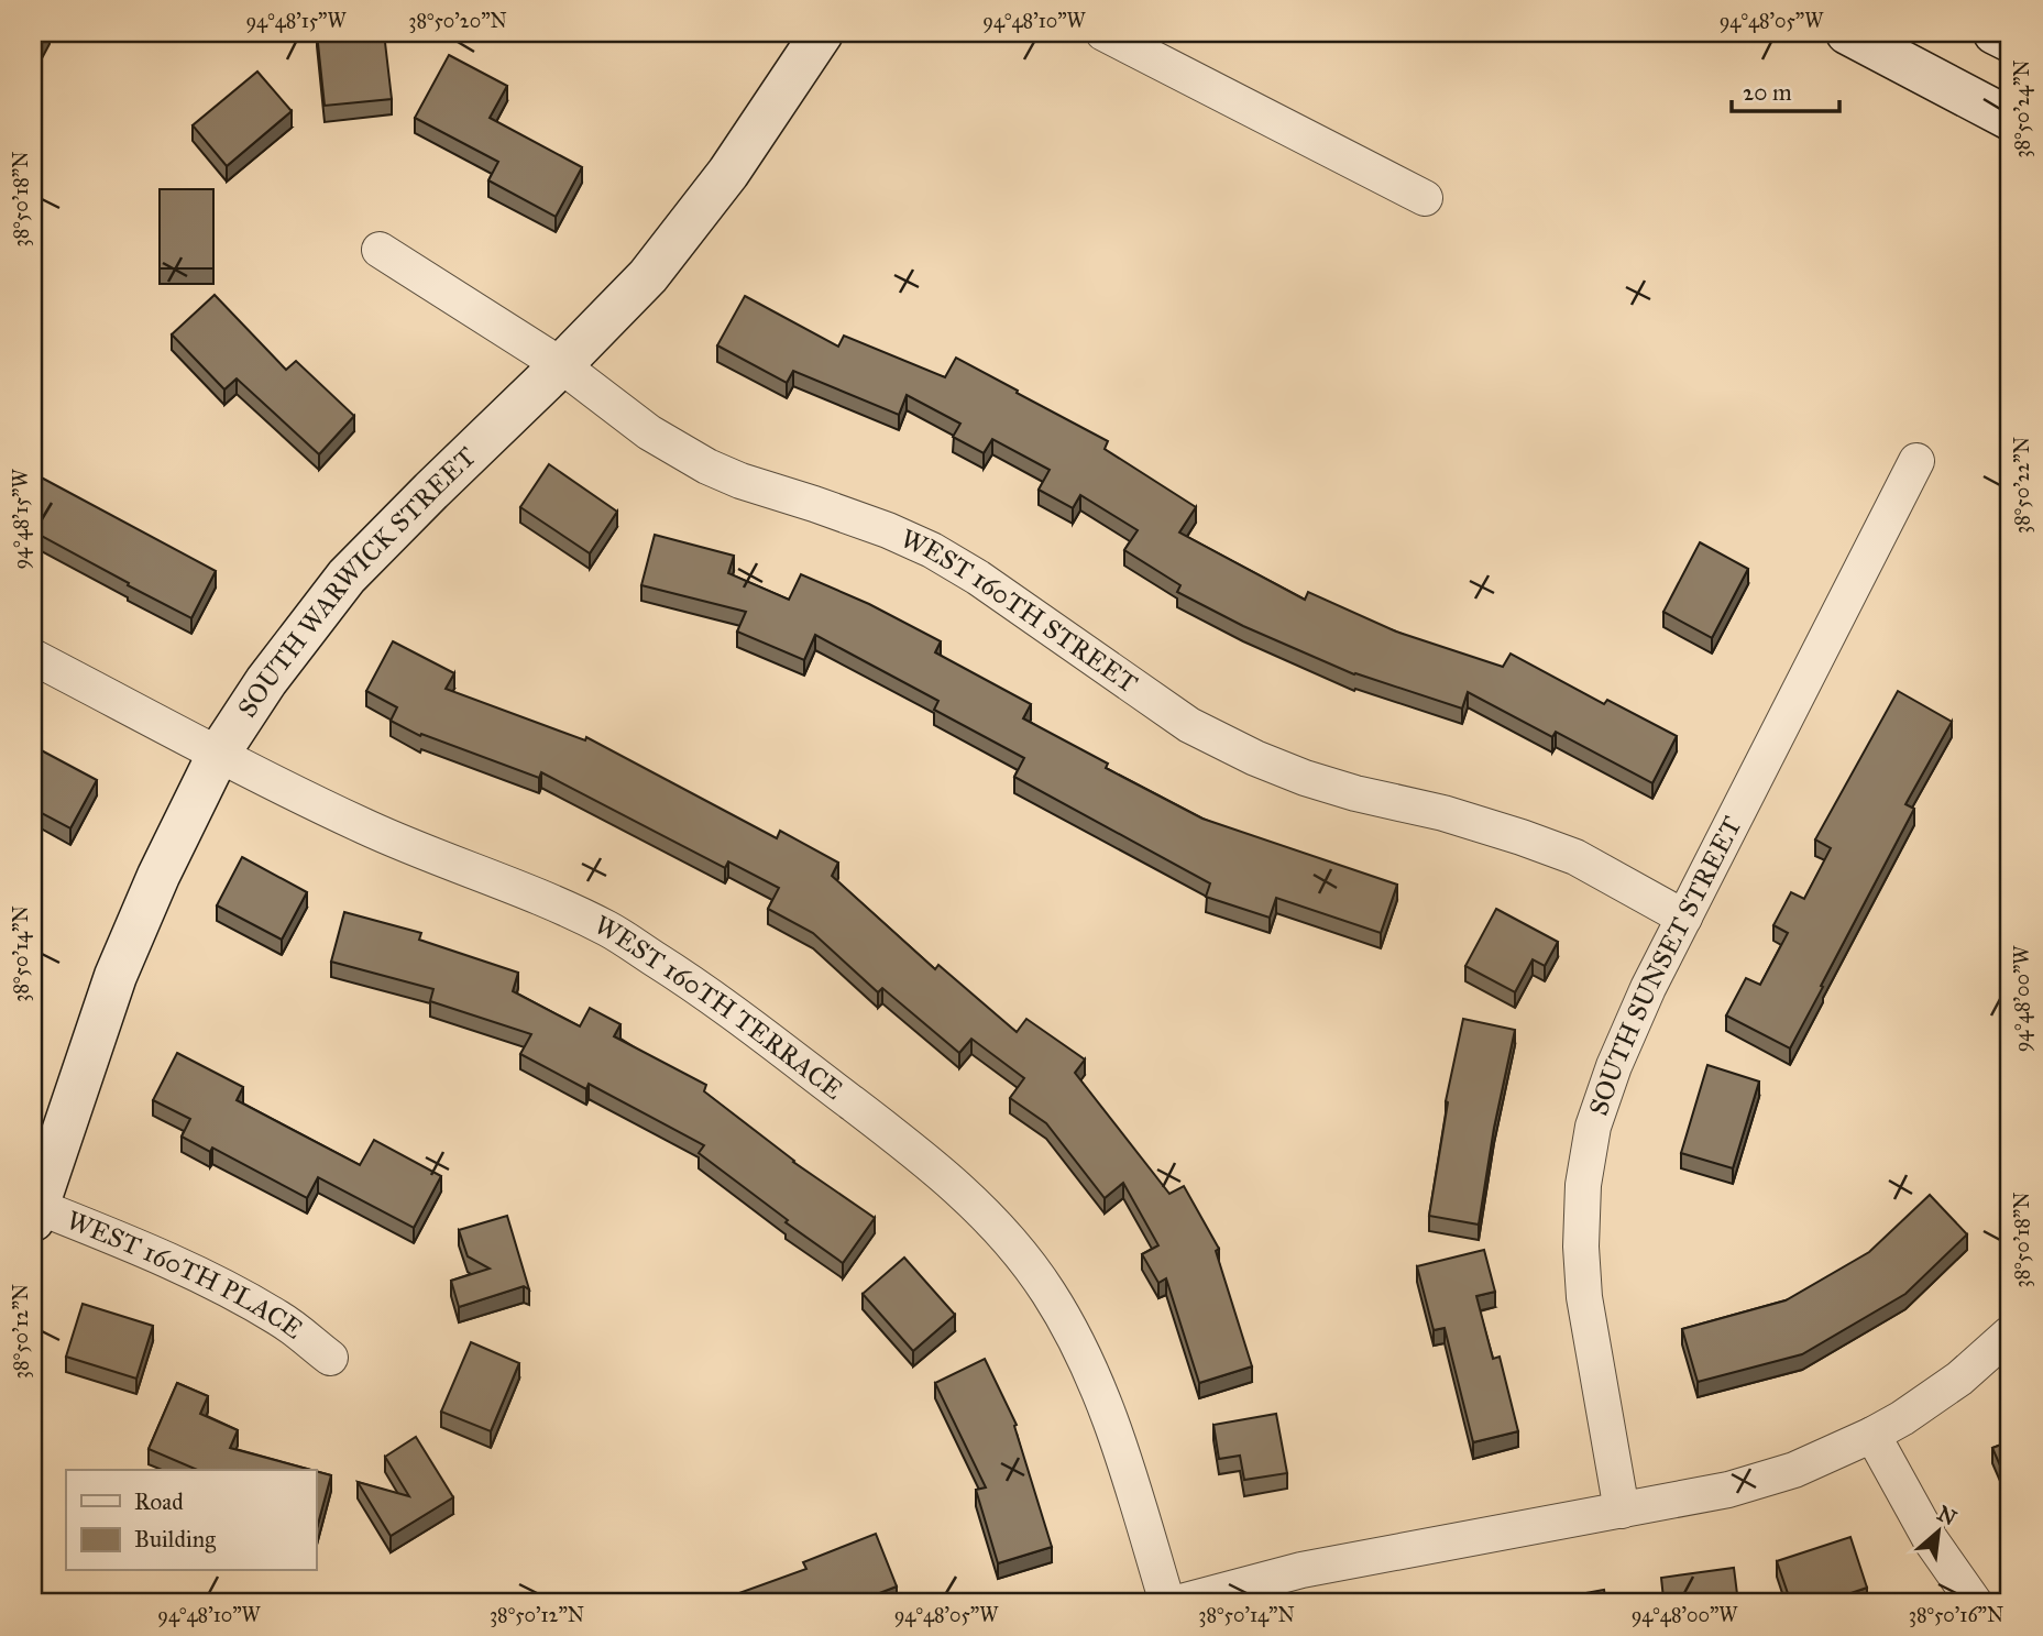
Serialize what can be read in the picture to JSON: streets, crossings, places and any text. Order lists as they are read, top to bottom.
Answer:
{
  "streets": {
    "street": [
      "SOUTH WARWICK STREET",
      "WEST 160TH STREET",
      "SOUTH SUNSET STREET",
      "WEST 160TH TERRACE",
      "WEST 160TH PLACE"
    ]
  },
  "crossings": [
    ["SOUTH WARWICK STREET", "WEST 160TH STREET"],
    ["SOUTH WARWICK STREET", "WEST 160TH TERRACE"],
    ["SOUTH WARWICK STREET", "WEST 160TH PLACE"],
    ["WEST 160TH STREET", "SOUTH SUNSET STREET"]
  ],
  "legend": ["Road", "Building"],
  "scale_bar": "20 m",
  "north": "top right",
  "coordinates": [
    "94°48'15\"W",
    "38°50'20\"N",
    "94°48'10\"W",
    "94°48'05\"W",
    "38°50'24\"N",
    "38°50'18\"N",
    "38°50'22\"N",
    "38°50'14\"N",
    "94°48'00\"W",
    "38°50'12\"N",
    "38°50'16\"N"
  ]
}
